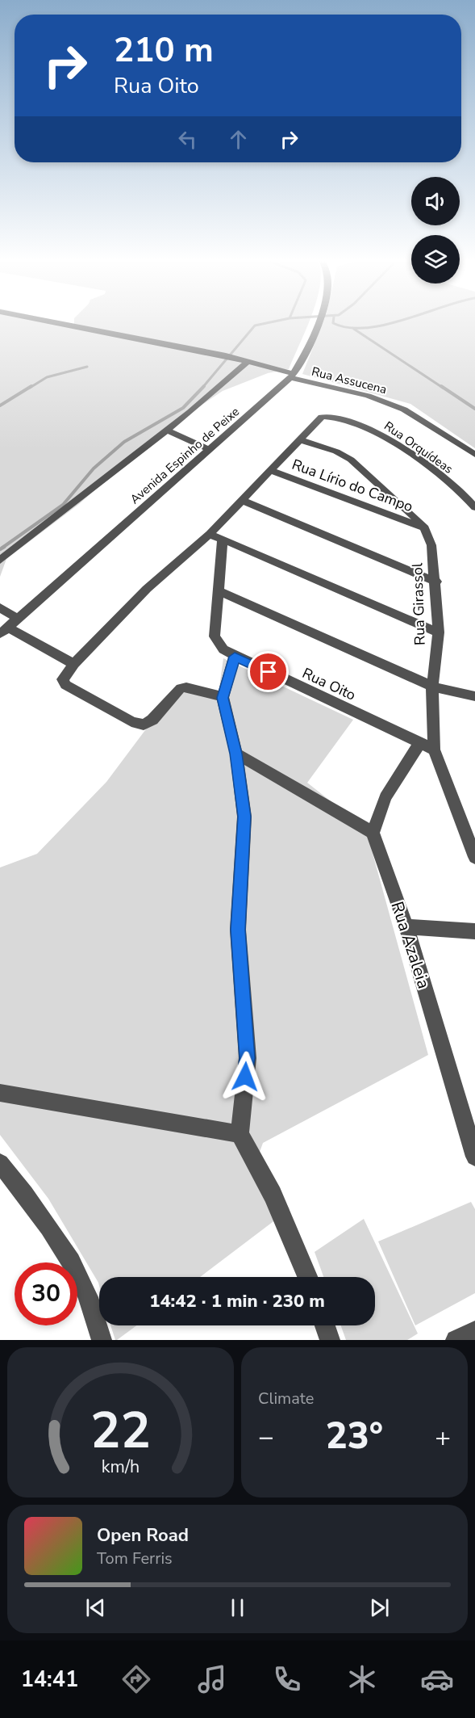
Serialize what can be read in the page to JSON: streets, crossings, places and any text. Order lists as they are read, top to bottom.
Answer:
{
  "streets": {
    "street": [
      "Rua Assucena",
      "Rua Orquídeas",
      "Avenida Espinho de Peixe",
      "Rua Lírio do Campo",
      "Rua Girassol",
      "Rua Oito",
      "Rua Azaleia"
    ]
  },
  "crossings": [
    ["Rua Assucena", "Avenida Espinho de Peixe"],
    ["Rua Lírio do Campo", "Rua Girassol"],
    ["Rua Girassol", "Rua Oito"]
  ],
  "page": {
    "turn": ["210 m", "Rua Oito"],
    "limit": "30",
    "trip": "14:42 · 1 min · 230 m",
    "tile": "Climate",
    "heat": ["−", "23°", "+"],
    "song": ["Open Road", "Tom Ferris"],
    "tabs": "14:41",
    "gauge": ["22", "km/h"]
  }
}
